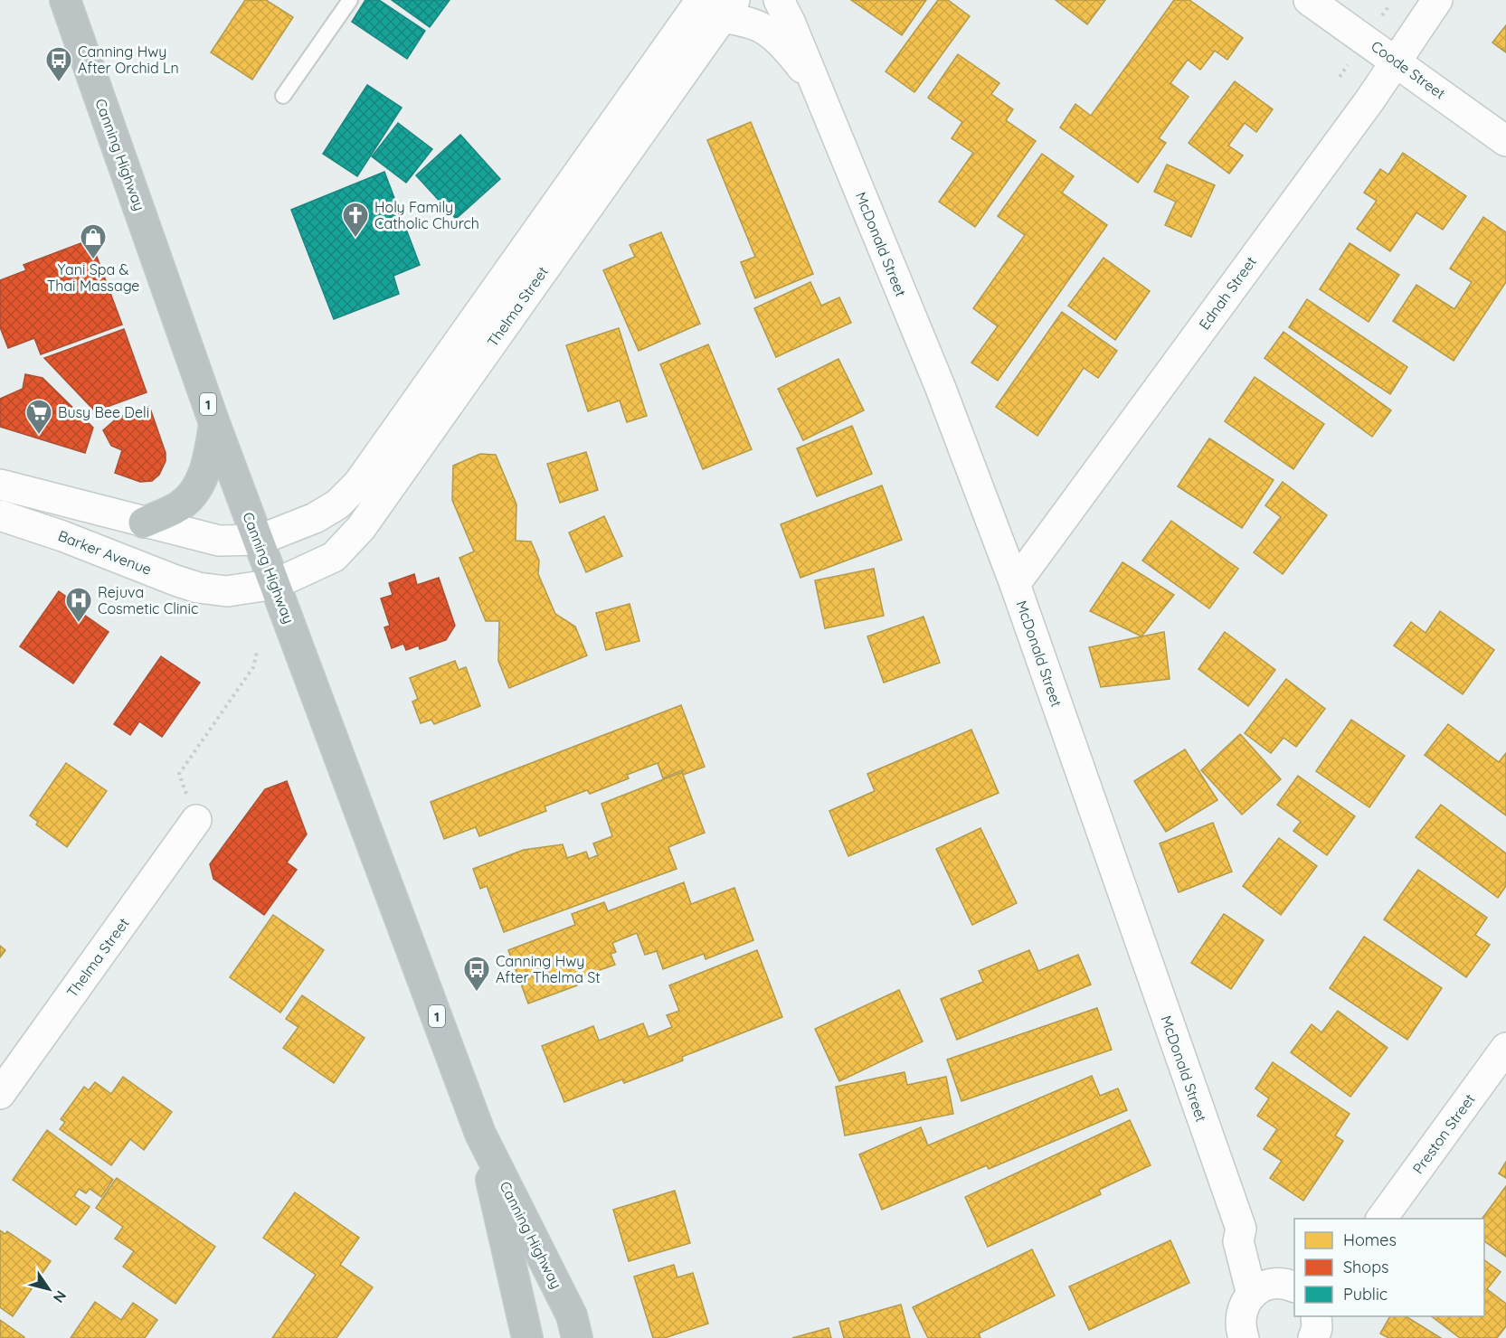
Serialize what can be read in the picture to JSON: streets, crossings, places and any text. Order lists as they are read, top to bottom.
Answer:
{
  "streets": {
    "highway": ["Canning Highway", "1"],
    "street": [
      "Coode Street",
      "McDonald Street",
      "Ednah Street",
      "Thelma Street",
      "Barker Avenue",
      "Preston Street"
    ]
  },
  "crossings": [
    ["Coode Street", "Ednah Street"],
    ["Canning Highway", "Thelma Street"],
    ["Canning Highway", "Barker Avenue"],
    ["McDonald Street", "Ednah Street"],
    ["McDonald Street", "Thelma Street"],
    ["Thelma Street", "Barker Avenue"]
  ],
  "places": {
    "bus stop": ["Canning Hwy After Orchid Ln", "Canning Hwy After Thelma St"],
    "church": ["Holy Family Catholic Church"],
    "shop": ["Yani Spa & Thai Massage"],
    "supermarket": ["Busy Bee Deli"],
    "hospital": ["Rejuva Cosmetic Clinic"]
  },
  "legend": ["Homes", "Shops", "Public"],
  "north": "bottom right"
}
